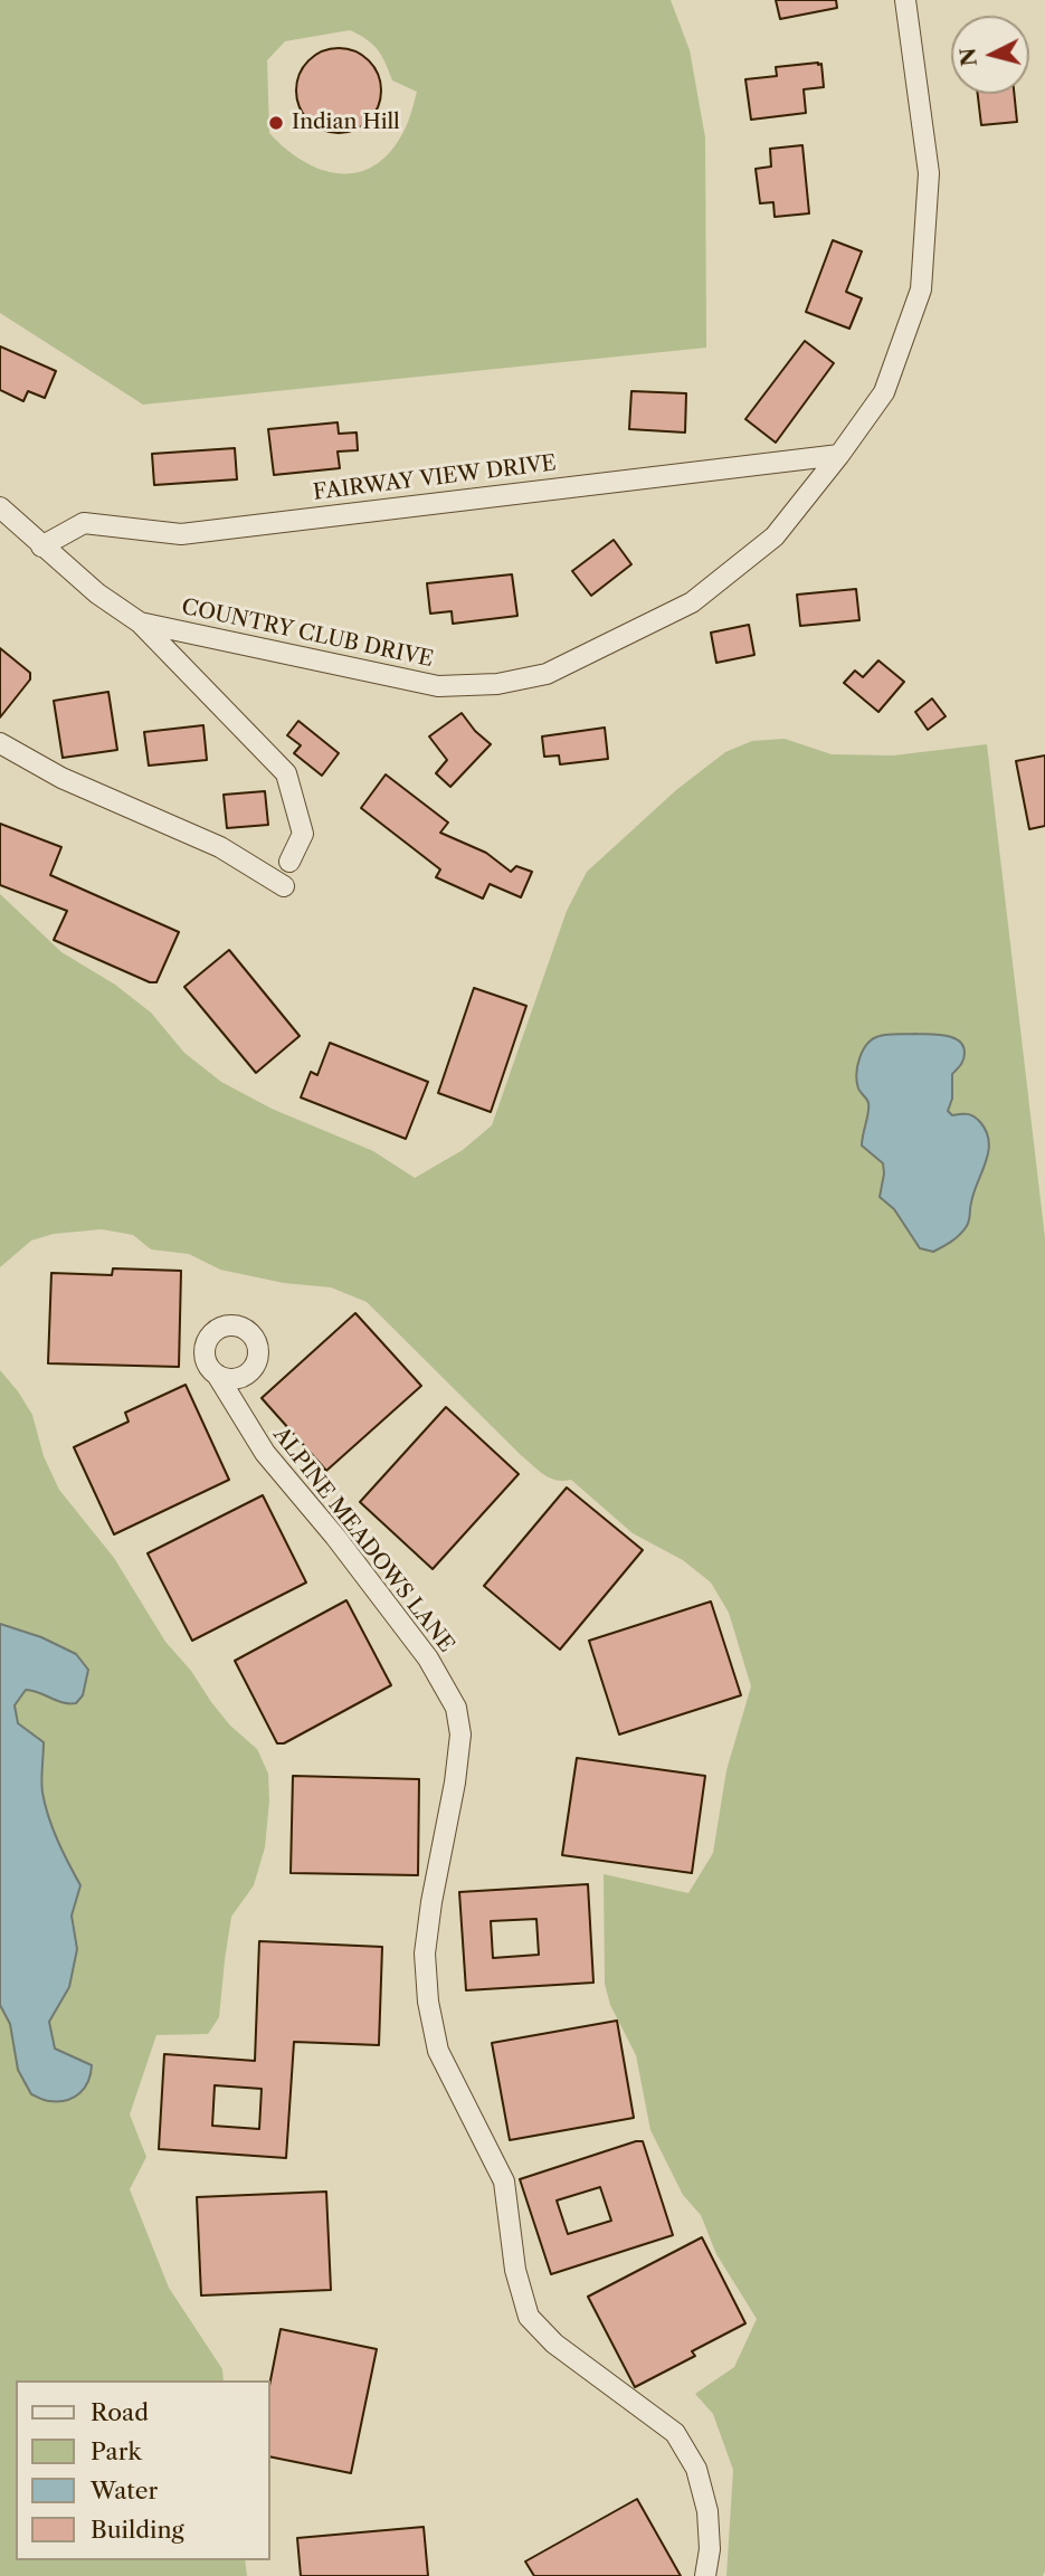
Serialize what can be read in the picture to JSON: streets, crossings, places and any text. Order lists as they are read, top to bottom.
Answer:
{
  "streets": {
    "street": ["FAIRWAY VIEW DRIVE", "COUNTRY CLUB DRIVE", "ALPINE MEADOWS LANE"]
  },
  "crossings": [
    ["FAIRWAY VIEW DRIVE", "COUNTRY CLUB DRIVE"]
  ],
  "places": ["Indian Hill"],
  "legend": [
    "Road",
    "Park",
    "Water",
    "Building"
  ],
  "north": "left"
}
